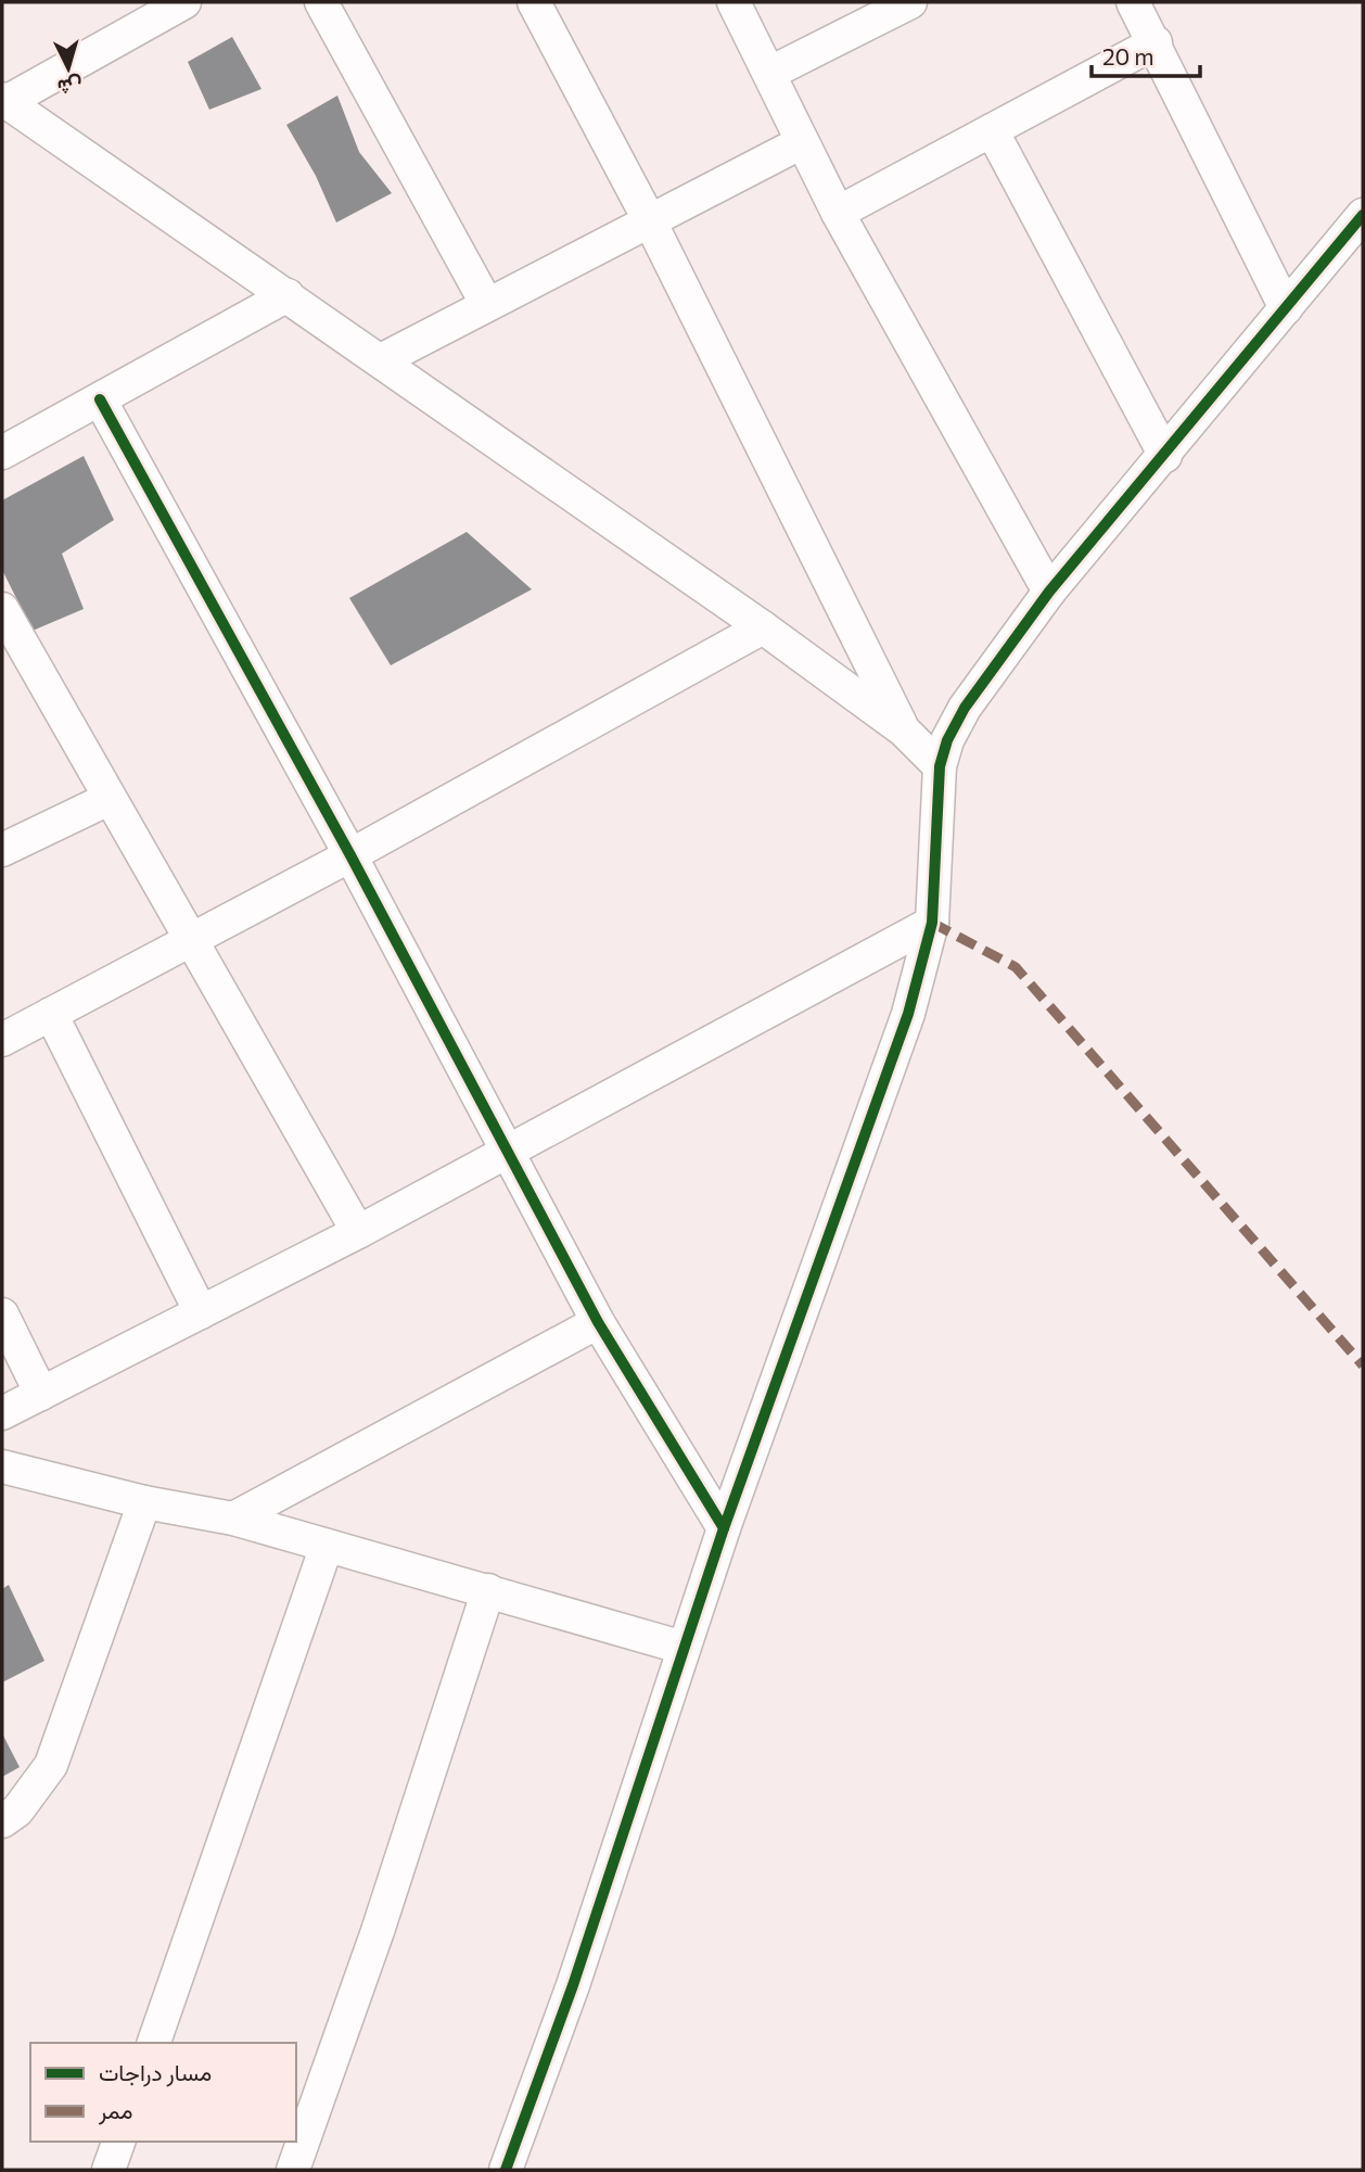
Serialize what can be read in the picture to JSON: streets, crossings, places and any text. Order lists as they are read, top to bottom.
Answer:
{
  "legend": ["مسار دراجات", "ممر"],
  "scale_bar": "20 m",
  "north": "bottom"
}
